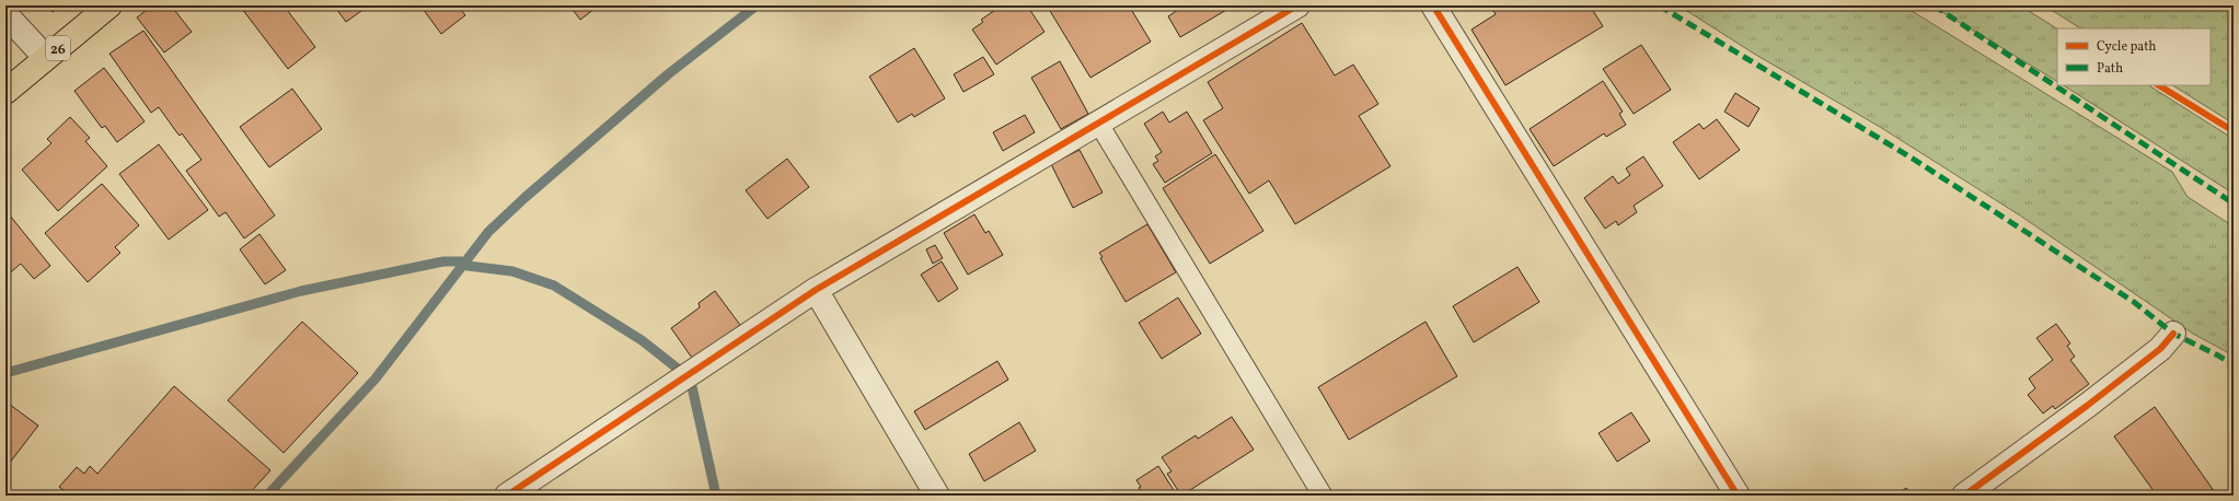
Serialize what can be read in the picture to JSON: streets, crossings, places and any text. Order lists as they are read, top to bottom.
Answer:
{
  "streets": {
    "main road": ["26"]
  },
  "legend": ["Cycle path", "Path"]
}
